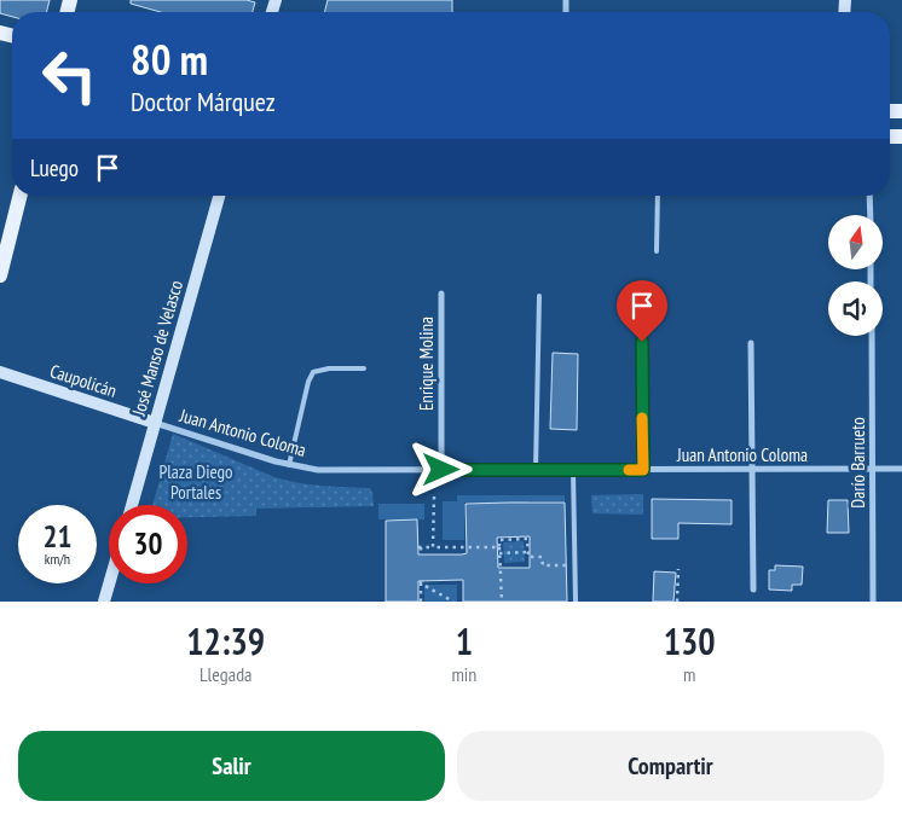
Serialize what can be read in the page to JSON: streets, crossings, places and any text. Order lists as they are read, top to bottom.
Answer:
{
  "streets": {
    "main road": ["José Manso de Velasco", "Caupolicán"],
    "street": ["Enrique Molina", "Juan Antonio Coloma", "Darío Barrueto"]
  },
  "crossings": [
    ["José Manso de Velasco", "Caupolicán"],
    ["José Manso de Velasco", "Juan Antonio Coloma"],
    ["Enrique Molina", "Juan Antonio Coloma"],
    ["Caupolicán", "Juan Antonio Coloma"],
    ["Juan Antonio Coloma", "Darío Barrueto"]
  ],
  "parks": ["Plaza Diego Portales"],
  "north": "top",
  "page": {
    "turn": ["80 m", "Doctor Márquez"],
    "then": "Luego",
    "speed": "21 km/h",
    "limit": "30",
    "eta": [
      "12:39",
      "Llegada",
      "1",
      "min",
      "130",
      "m"
    ],
    "buttons": ["Salir", "Compartir"]
  }
}
